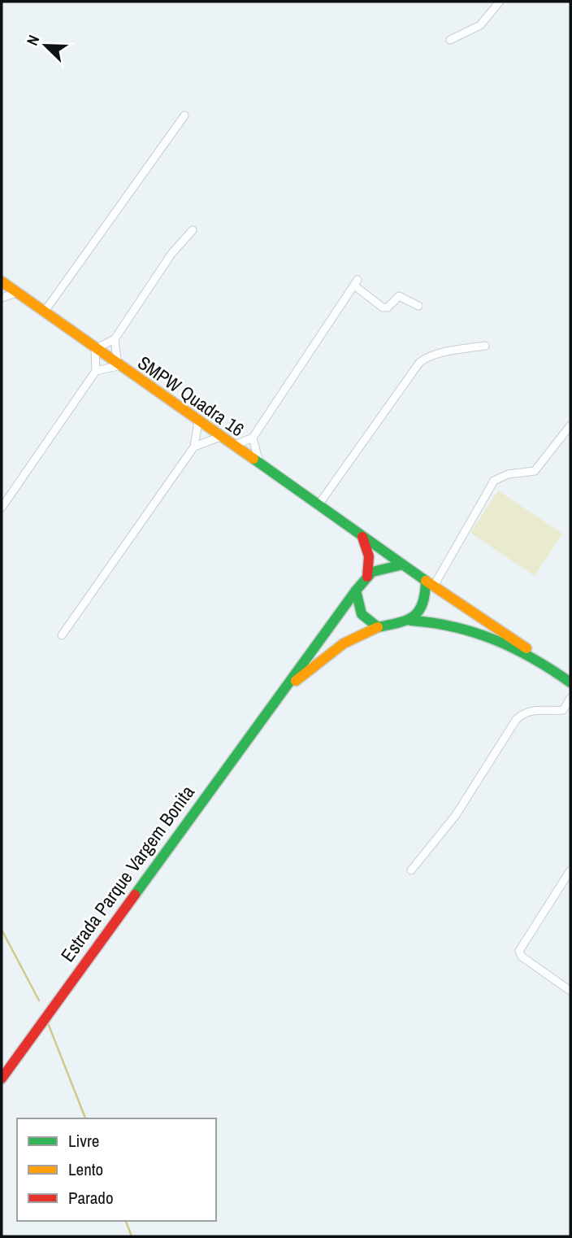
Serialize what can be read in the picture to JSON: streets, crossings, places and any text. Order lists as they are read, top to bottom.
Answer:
{
  "streets": {
    "main road": ["SMPW Quadra 16", "Estrada Parque Vargem Bonita"]
  },
  "crossings": [
    ["SMPW Quadra 16", "Estrada Parque Vargem Bonita"]
  ],
  "legend": ["Livre", "Lento", "Parado"],
  "north": "top left"
}
